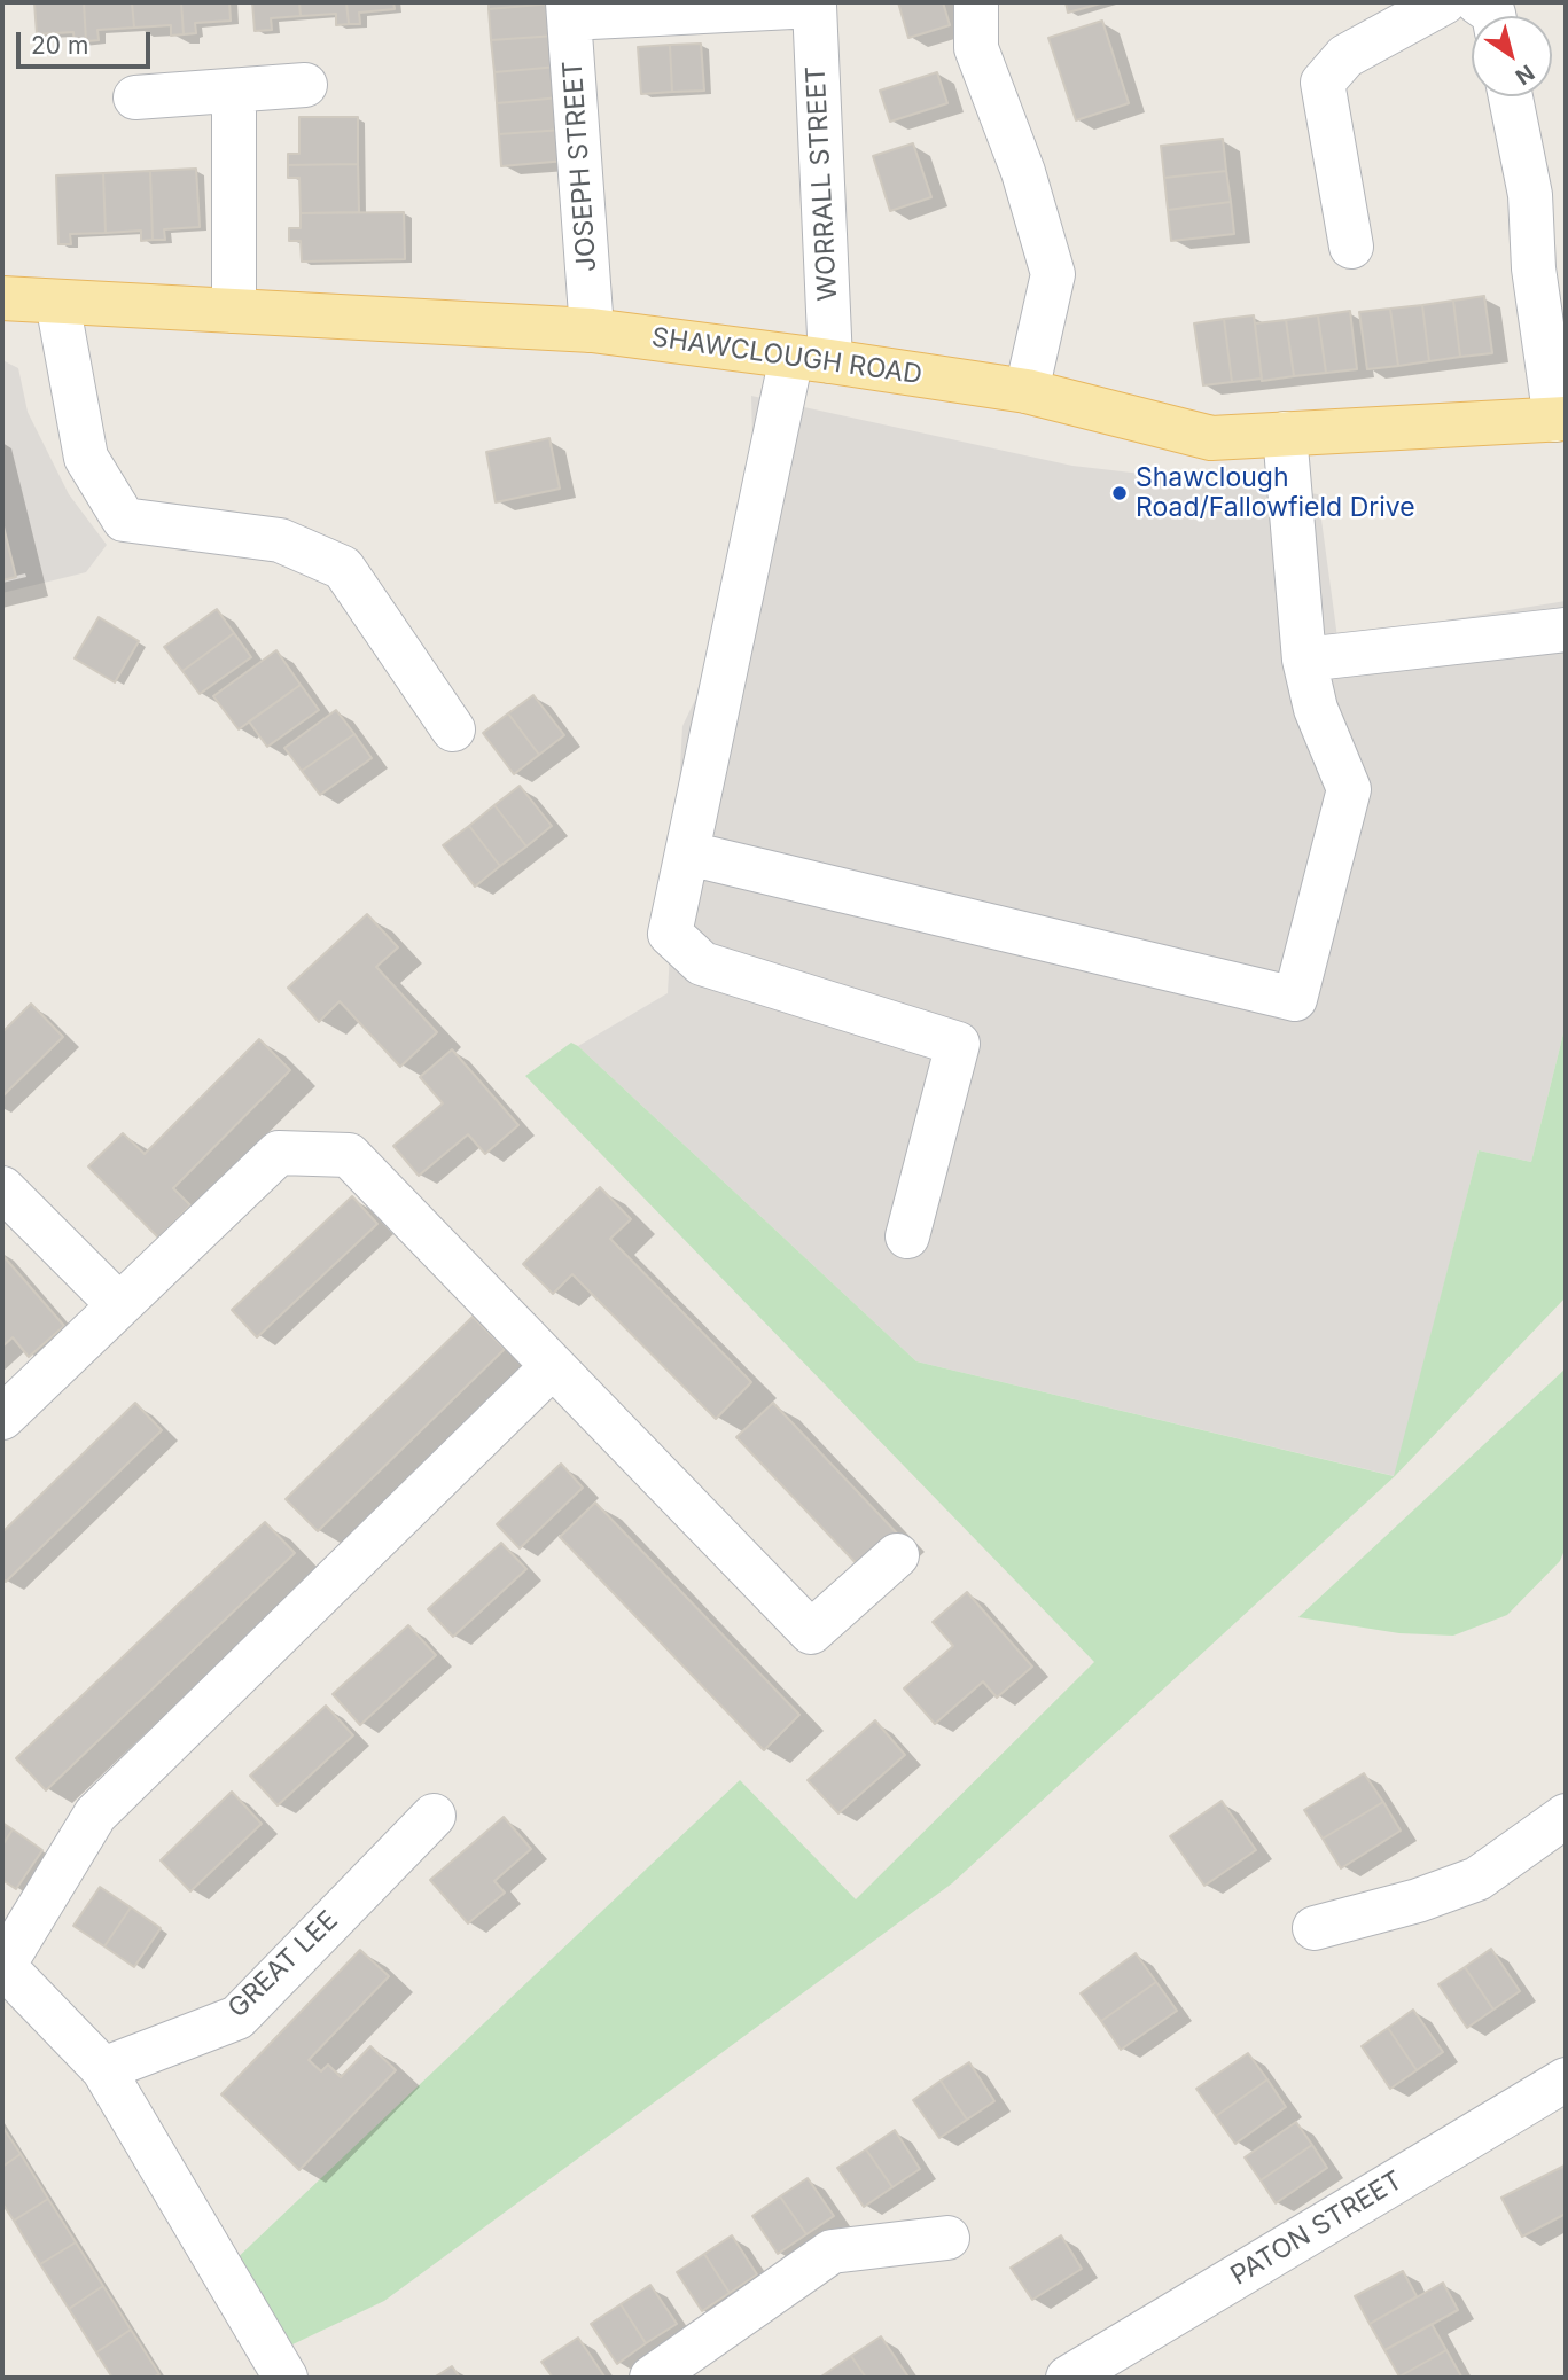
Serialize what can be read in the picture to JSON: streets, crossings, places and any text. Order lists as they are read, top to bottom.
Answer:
{
  "streets": {
    "main road": ["SHAWCLOUGH ROAD"],
    "street": [
      "JOSEPH STREET",
      "WORRALL STREET",
      "GREAT LEE",
      "PATON STREET"
    ]
  },
  "crossings": [
    ["JOSEPH STREET", "WORRALL STREET"],
    ["JOSEPH STREET", "SHAWCLOUGH ROAD"],
    ["WORRALL STREET", "SHAWCLOUGH ROAD"]
  ],
  "places": ["Shawclough Road/Fallowfield Drive"],
  "scale_bar": "20 m",
  "north": "bottom right"
}
